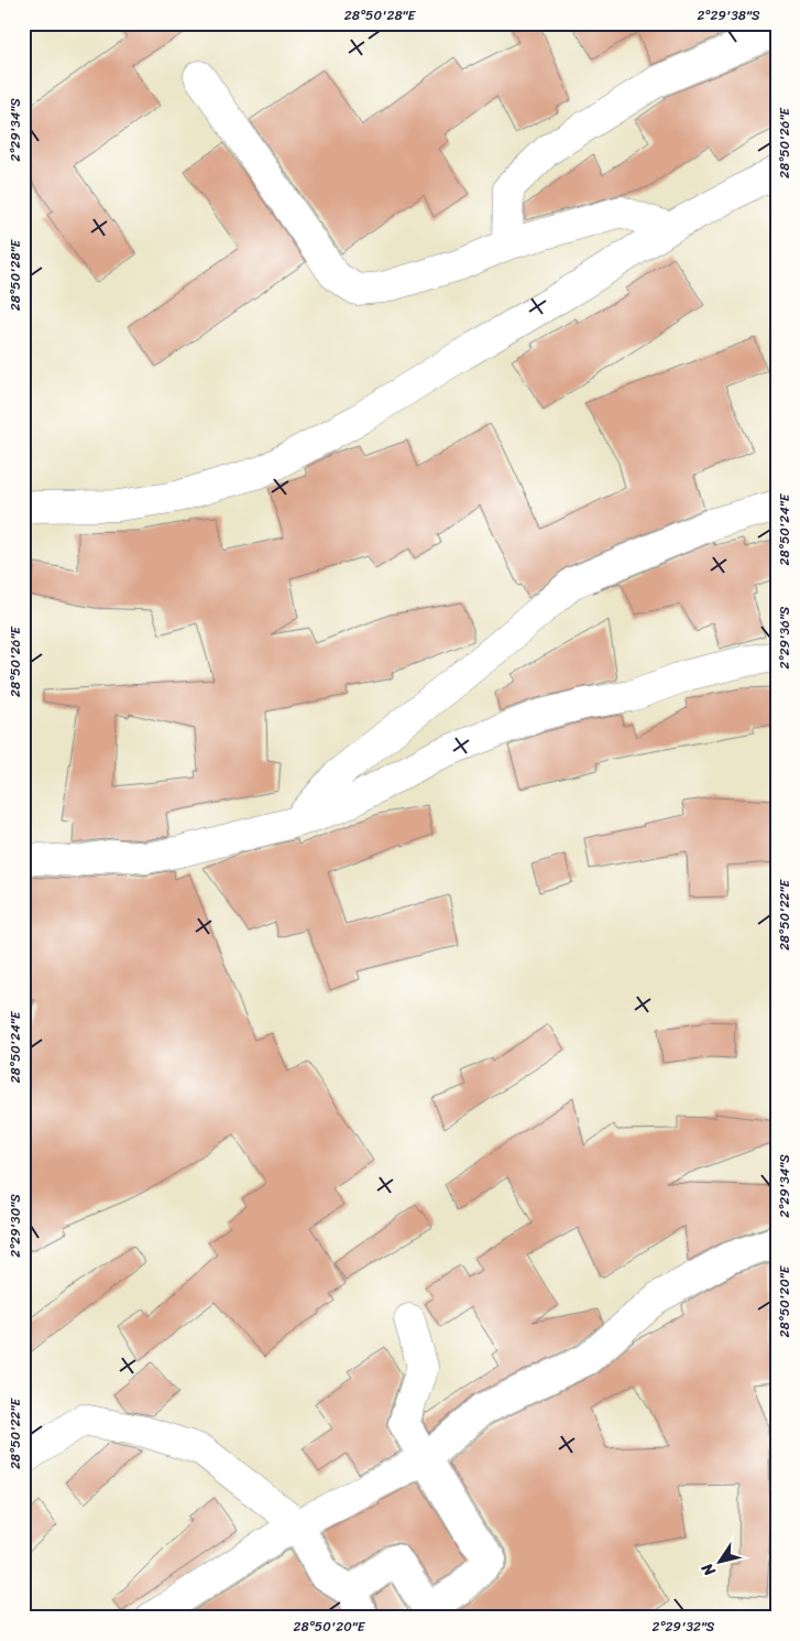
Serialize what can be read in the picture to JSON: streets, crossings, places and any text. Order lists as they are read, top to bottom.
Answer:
{
  "north": "bottom left",
  "coordinates": [
    "28°50'28\"E",
    "2°29'38\"S",
    "2°29'34\"S",
    "28°50'26\"E",
    "28°50'24\"E",
    "2°29'36\"S",
    "28°50'22\"E",
    "2°29'30\"S",
    "28°50'20\"E",
    "2°29'32\"S"
  ]
}
